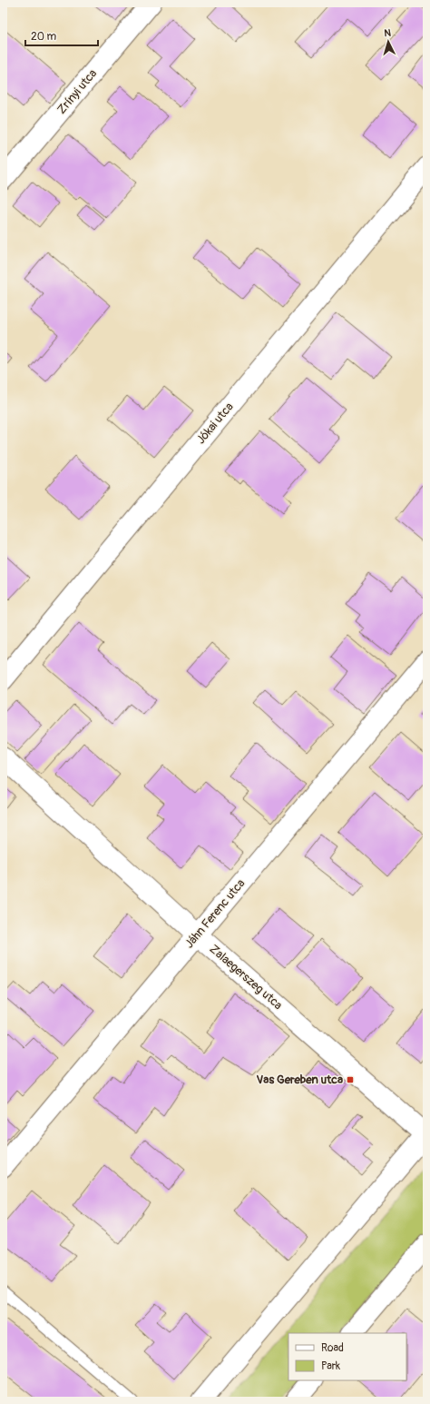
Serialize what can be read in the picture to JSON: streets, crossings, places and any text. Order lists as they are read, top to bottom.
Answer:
{
  "streets": {
    "street": [
      "Zrínyi utca",
      "Jókai utca",
      "Jáhn Ferenc utca",
      "Zalaegerszeg utca"
    ]
  },
  "crossings": [
    ["Jáhn Ferenc utca", "Zalaegerszeg utca"]
  ],
  "places": {
    "transit": ["Vas Gereben utca"]
  },
  "legend": ["Road", "Park"],
  "scale_bar": "20 m",
  "north": "top"
}
